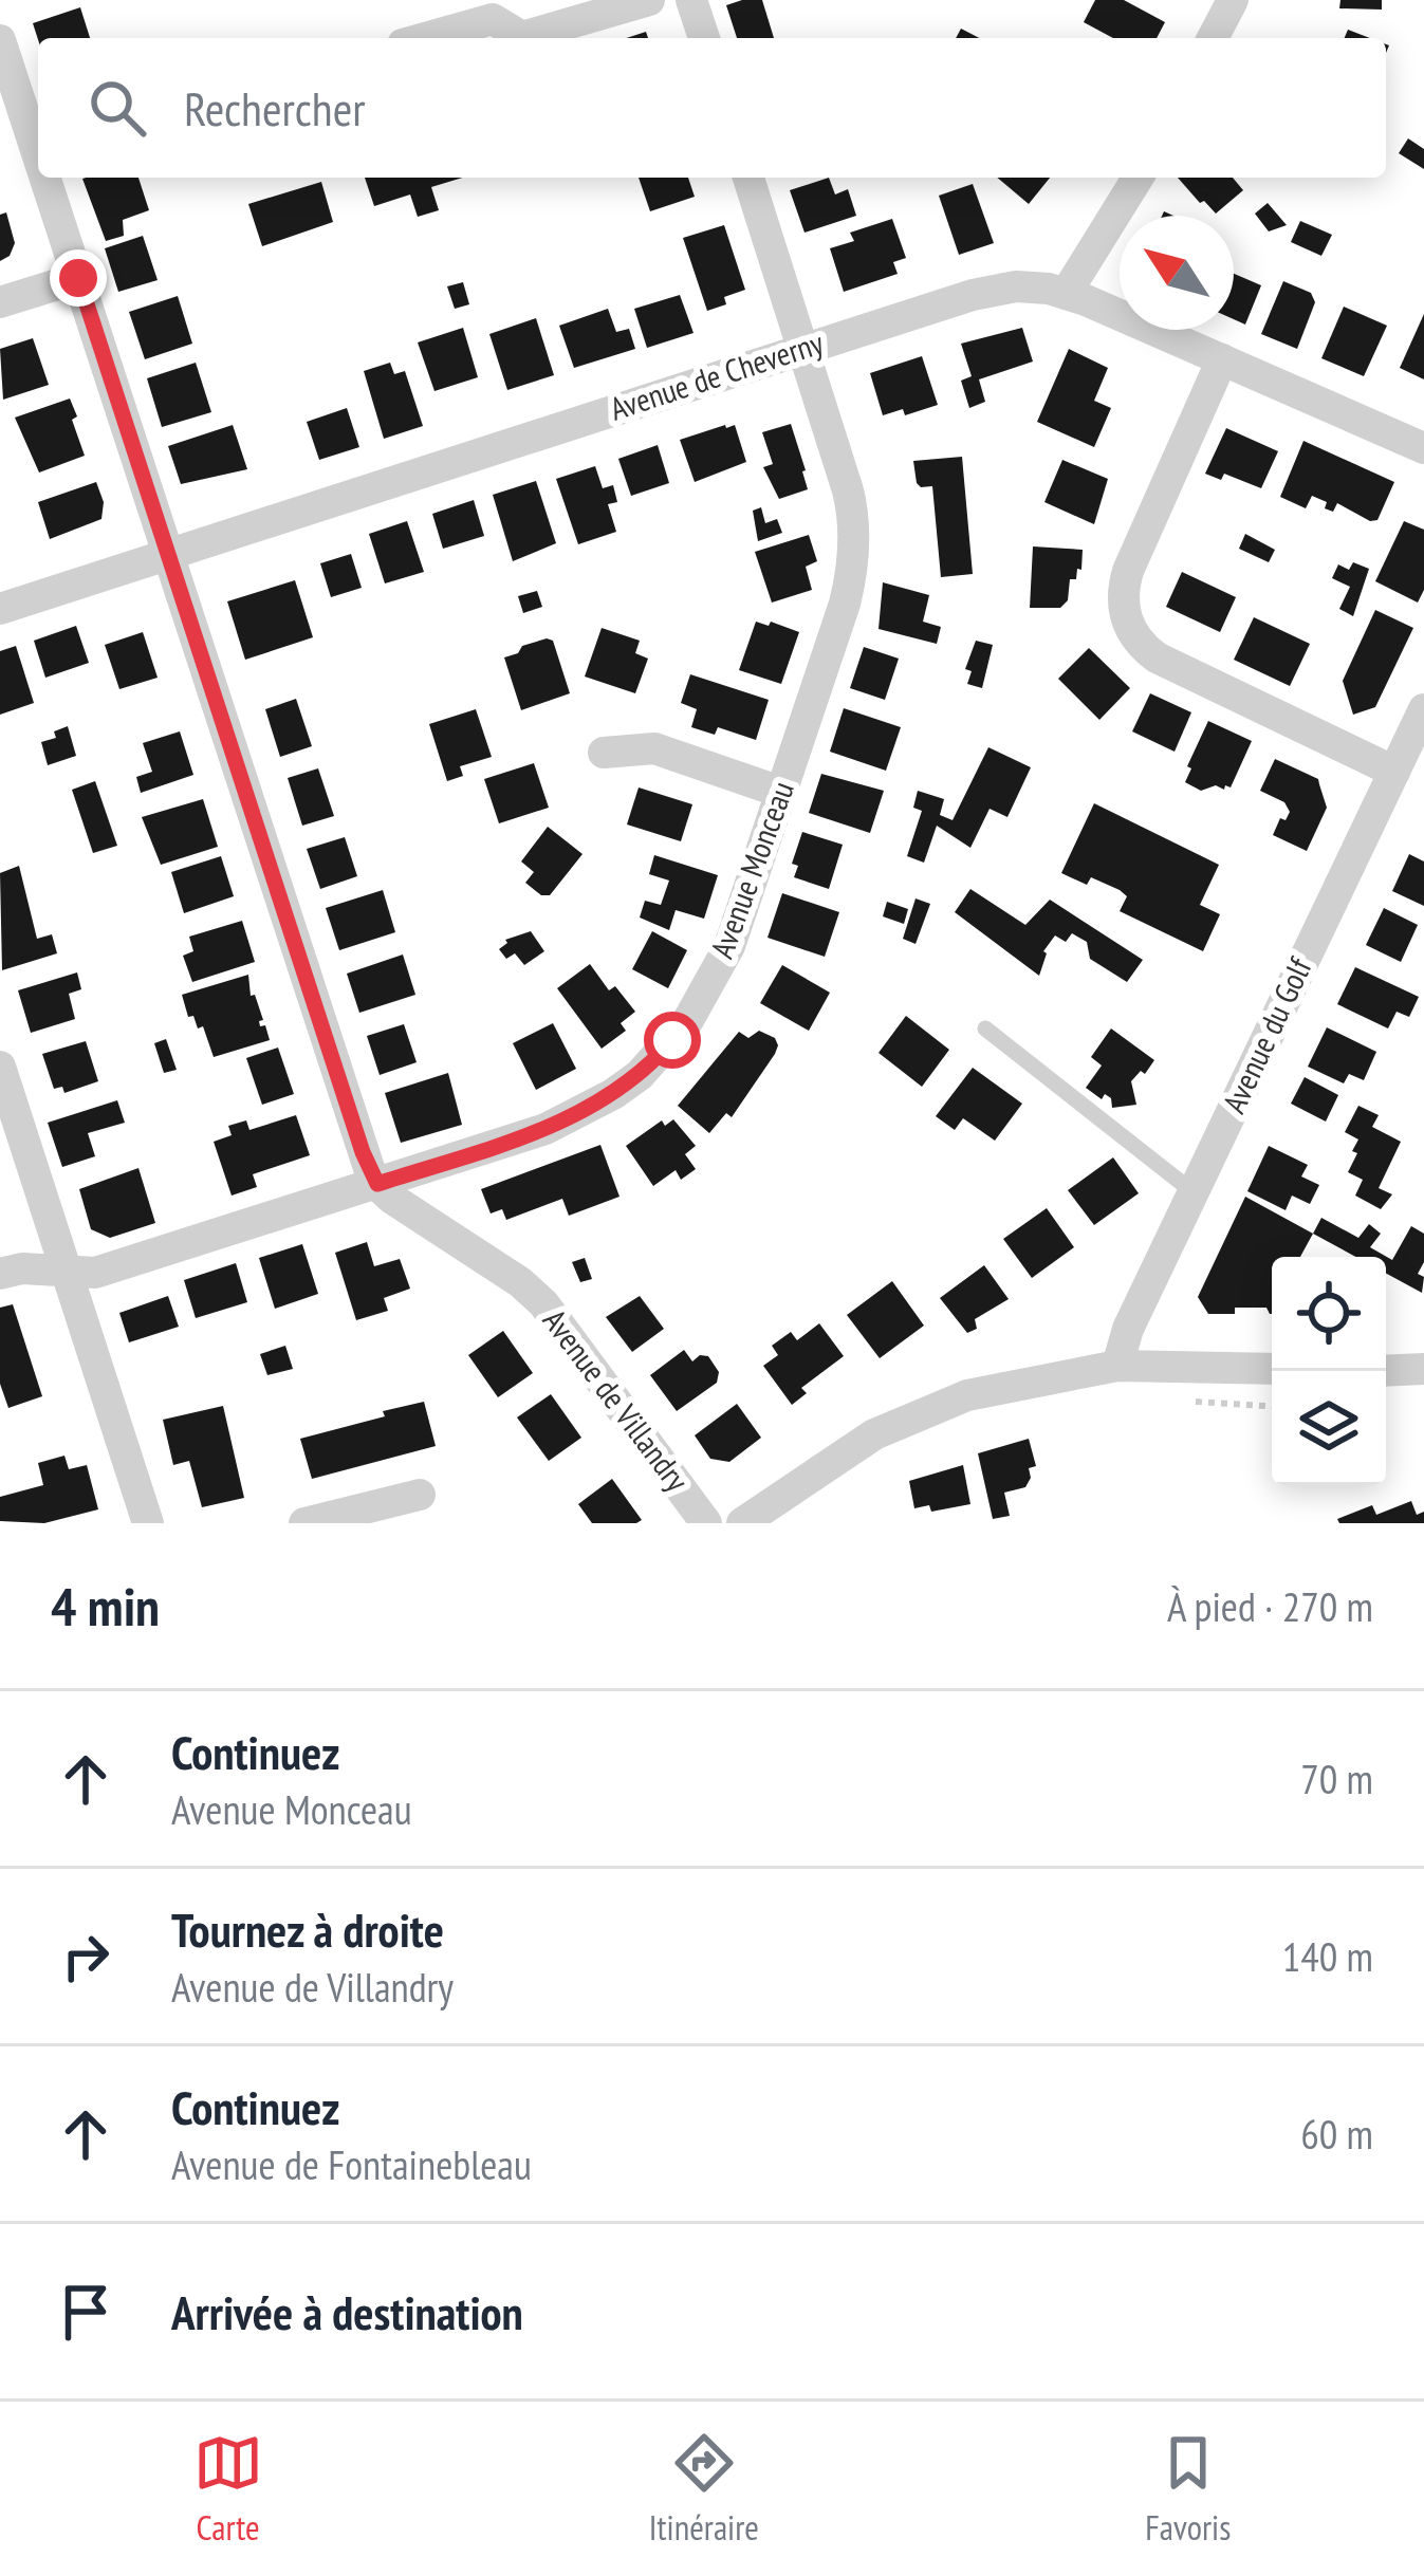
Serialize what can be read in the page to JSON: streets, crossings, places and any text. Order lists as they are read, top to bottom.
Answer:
{
  "streets": {
    "street": [
      "Avenue de Cheverny",
      "Avenue Monceau",
      "Avenue du Golf",
      "Avenue de Villandry"
    ]
  },
  "crossings": [
    ["Avenue de Cheverny", "Avenue Monceau"],
    ["Avenue de Cheverny", "Avenue de Villandry"],
    ["Avenue Monceau", "Avenue de Villandry"]
  ],
  "north": "top left",
  "page": {
    "search": "Rechercher",
    "heading": ["4 min", "À pied · 270 m"],
    "list": [
      ["Continuez", "Avenue Monceau", "70 m"],
      ["Tournez à droite", "Avenue de Villandry", "140 m"],
      ["Continuez", "Avenue de Fontainebleau", "60 m"],
      "Arrivée à destination"
    ],
    "nav": ["Carte", "Itinéraire", "Favoris"]
  }
}
